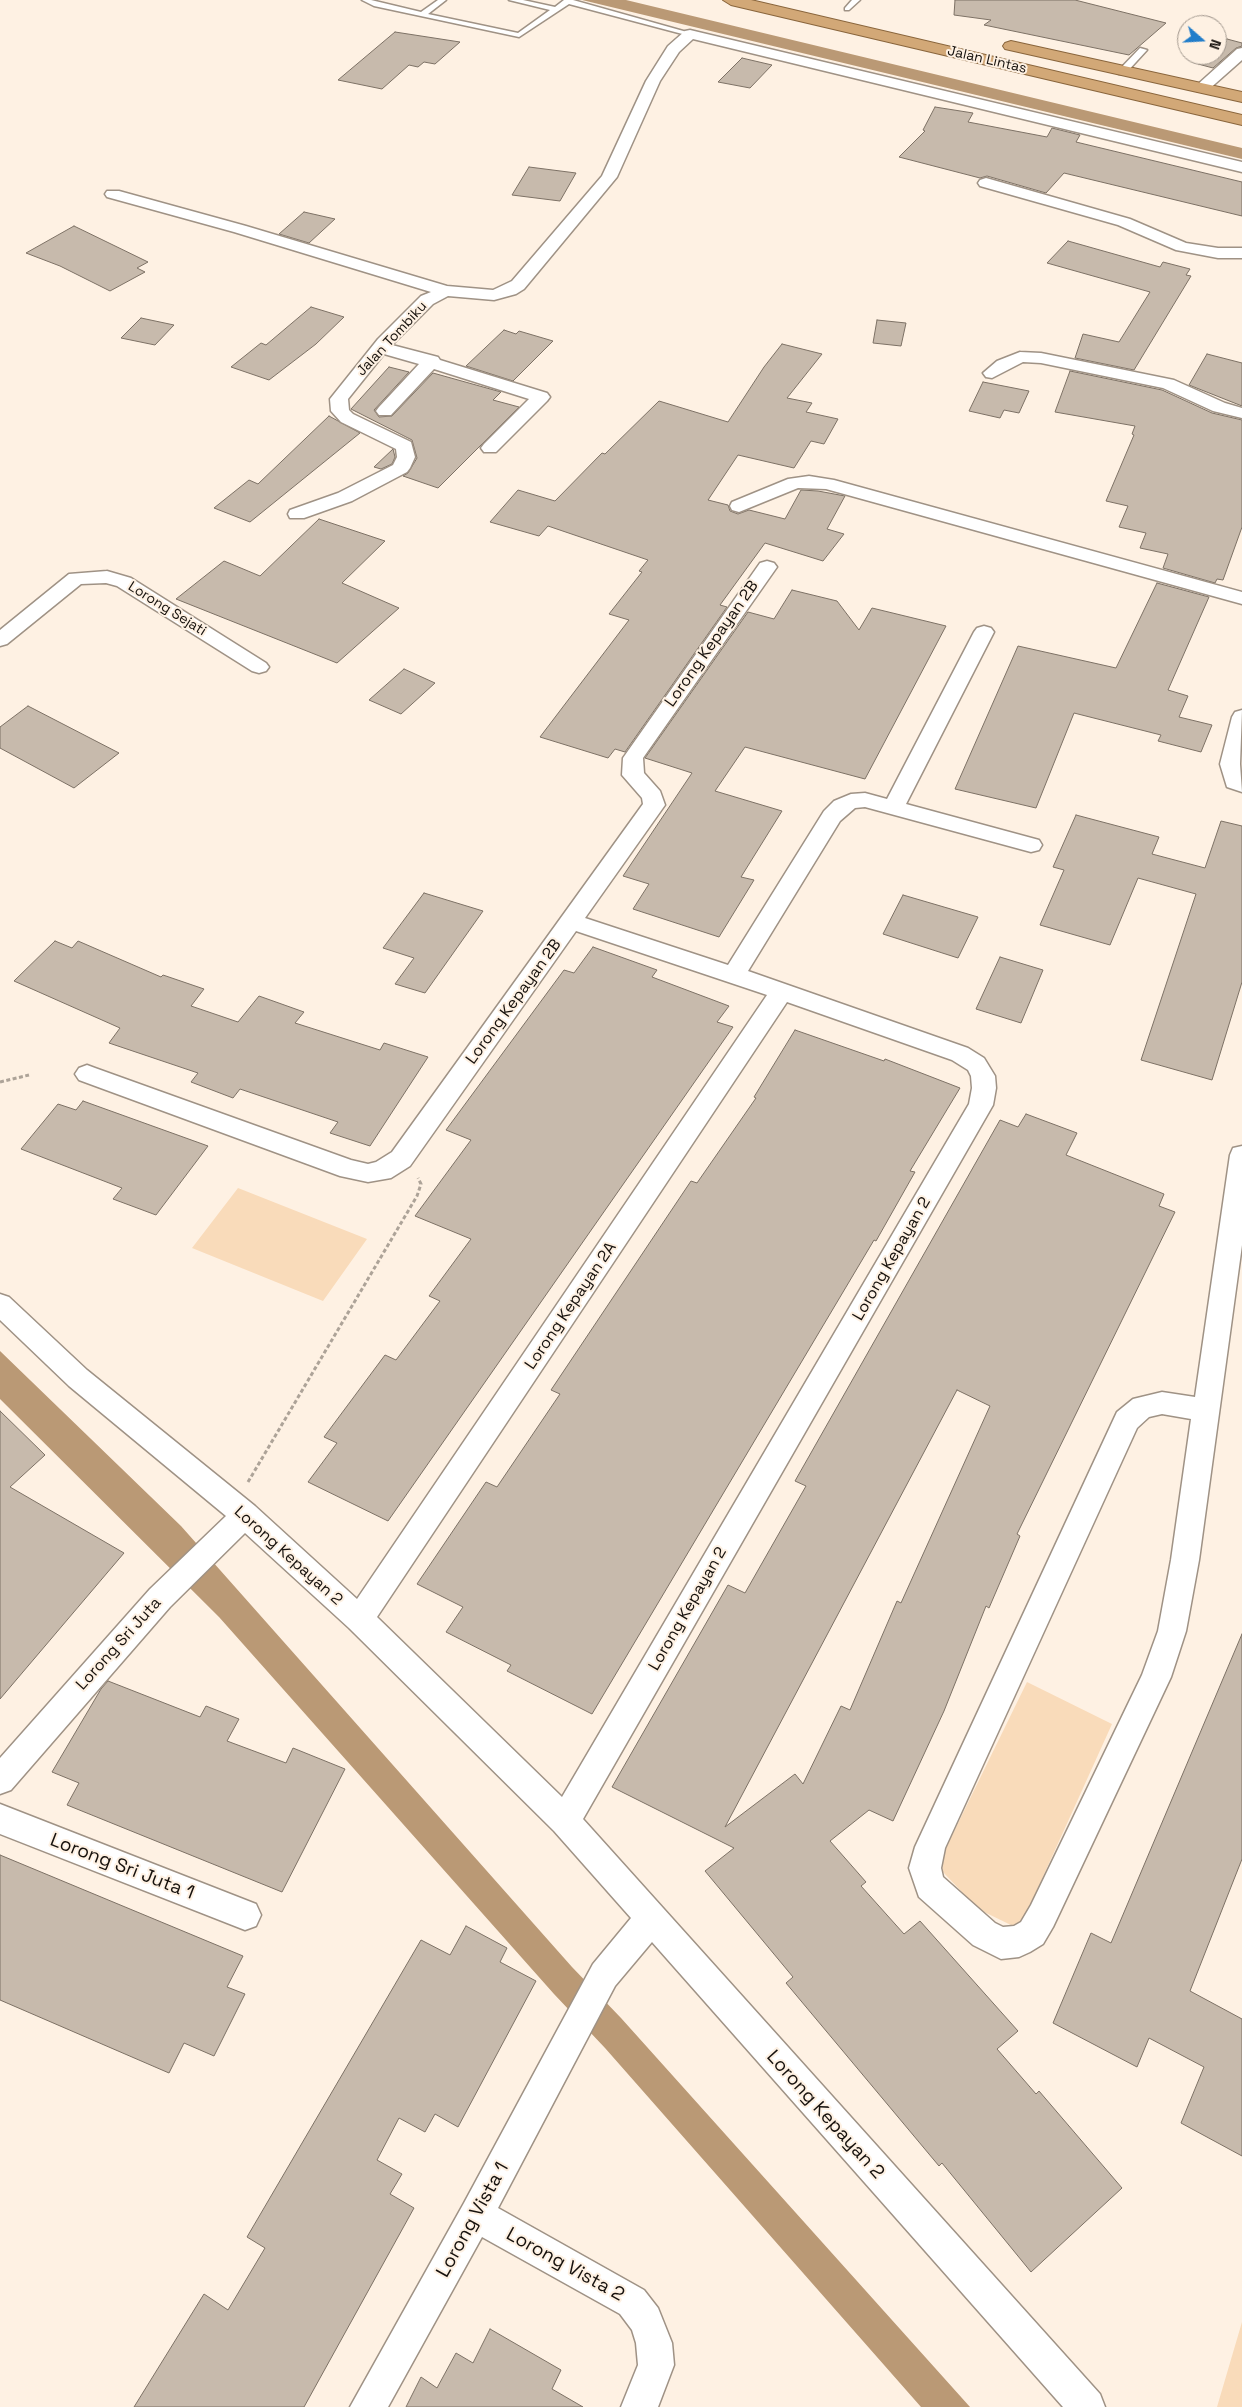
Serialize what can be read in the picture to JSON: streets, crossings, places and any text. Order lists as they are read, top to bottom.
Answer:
{
  "streets": {
    "highway": ["Jalan Lintas"],
    "street": [
      "Jalan Tombiku",
      "Lorong Sejati",
      "Lorong Kepayan 2B",
      "Lorong Kepayan 2",
      "Lorong Kepayan 2A",
      "Lorong Sri Juta",
      "Lorong Sri Juta 1",
      "Lorong Vista 1",
      "Lorong Vista 2"
    ]
  },
  "crossings": [
    ["Lorong Kepayan 2B", "Lorong Kepayan 2"],
    ["Lorong Kepayan 2", "Lorong Kepayan 2A"],
    ["Lorong Kepayan 2", "Lorong Sri Juta"],
    ["Lorong Kepayan 2", "Lorong Vista 1"],
    ["Lorong Vista 1", "Lorong Vista 2"]
  ],
  "north": "right"
}
